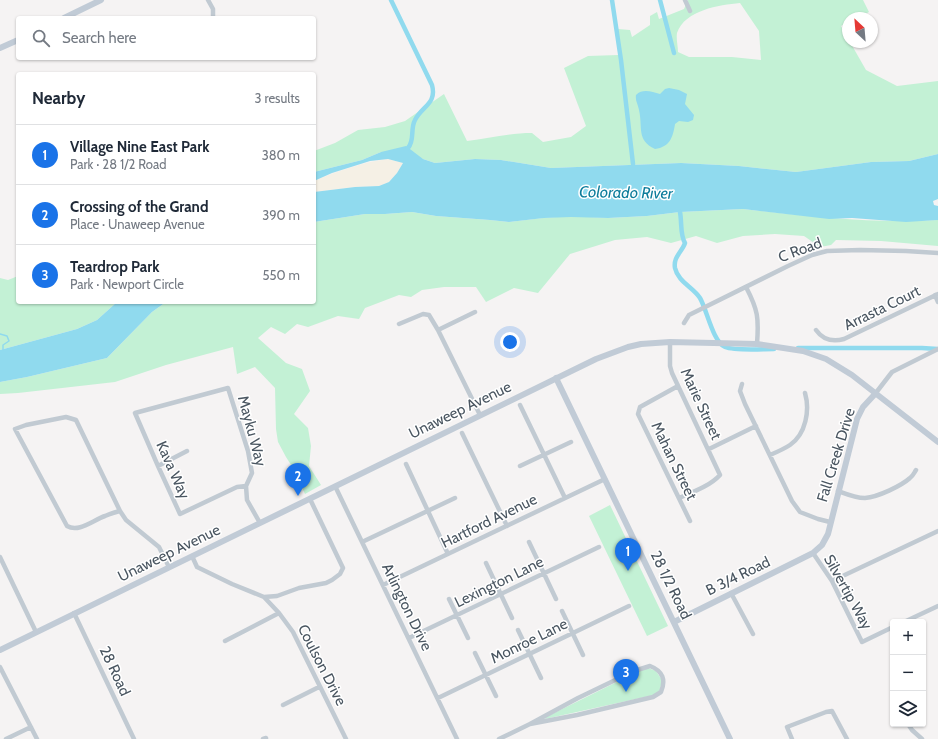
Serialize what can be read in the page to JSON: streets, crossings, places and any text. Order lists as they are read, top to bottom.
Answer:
{
  "streets": {
    "main road": [
      "Unaweep Avenue",
      "Fall Creek Drive",
      "B 3/4 Road",
      "28 1/2 Road"
    ],
    "street": [
      "C Road",
      "Arrasta Court",
      "Marie Street",
      "Mayku Way",
      "Mahan Street",
      "Kava Way",
      "Hartford Avenue",
      "Lexington Lane",
      "Silvertip Way",
      "Arlington Drive",
      "Monroe Lane",
      "Coulson Drive",
      "28 Road"
    ]
  },
  "crossings": [
    ["Marie Street", "Unaweep Avenue"],
    ["Marie Street", "Mahan Street"],
    ["Unaweep Avenue", "Mayku Way"],
    ["Unaweep Avenue", "Fall Creek Drive"],
    ["Unaweep Avenue", "28 1/2 Road"],
    ["Unaweep Avenue", "Arlington Drive"],
    ["Unaweep Avenue", "Coulson Drive"],
    ["Unaweep Avenue", "28 Road"],
    ["Mayku Way", "Kava Way"],
    ["Fall Creek Drive", "B 3/4 Road"],
    ["Fall Creek Drive", "Silvertip Way"],
    ["Hartford Avenue", "28 1/2 Road"],
    ["Hartford Avenue", "Arlington Drive"],
    ["B 3/4 Road", "28 1/2 Road"],
    ["B 3/4 Road", "Silvertip Way"],
    ["Lexington Lane", "Arlington Drive"],
    ["Arlington Drive", "Monroe Lane"]
  ],
  "water": ["Colorado River"],
  "north": "top left",
  "page": {
    "search": "Search here",
    "heading": ["Nearby", "3 results"],
    "list": [
      {
        "mark": "1",
        "name": "Village Nine East Park",
        "note": "Park · 28 1/2 Road",
        "value": "380 m"
      },
      {
        "mark": "2",
        "name": "Crossing of the Grand",
        "note": "Place · Unaweep Avenue",
        "value": "390 m"
      },
      {
        "mark": "3",
        "name": "Teardrop Park",
        "note": "Park · Newport Circle",
        "value": "550 m"
      }
    ],
    "pins": ["2", "1", "3"],
    "map_buttons": ["+", "−"]
  }
}
